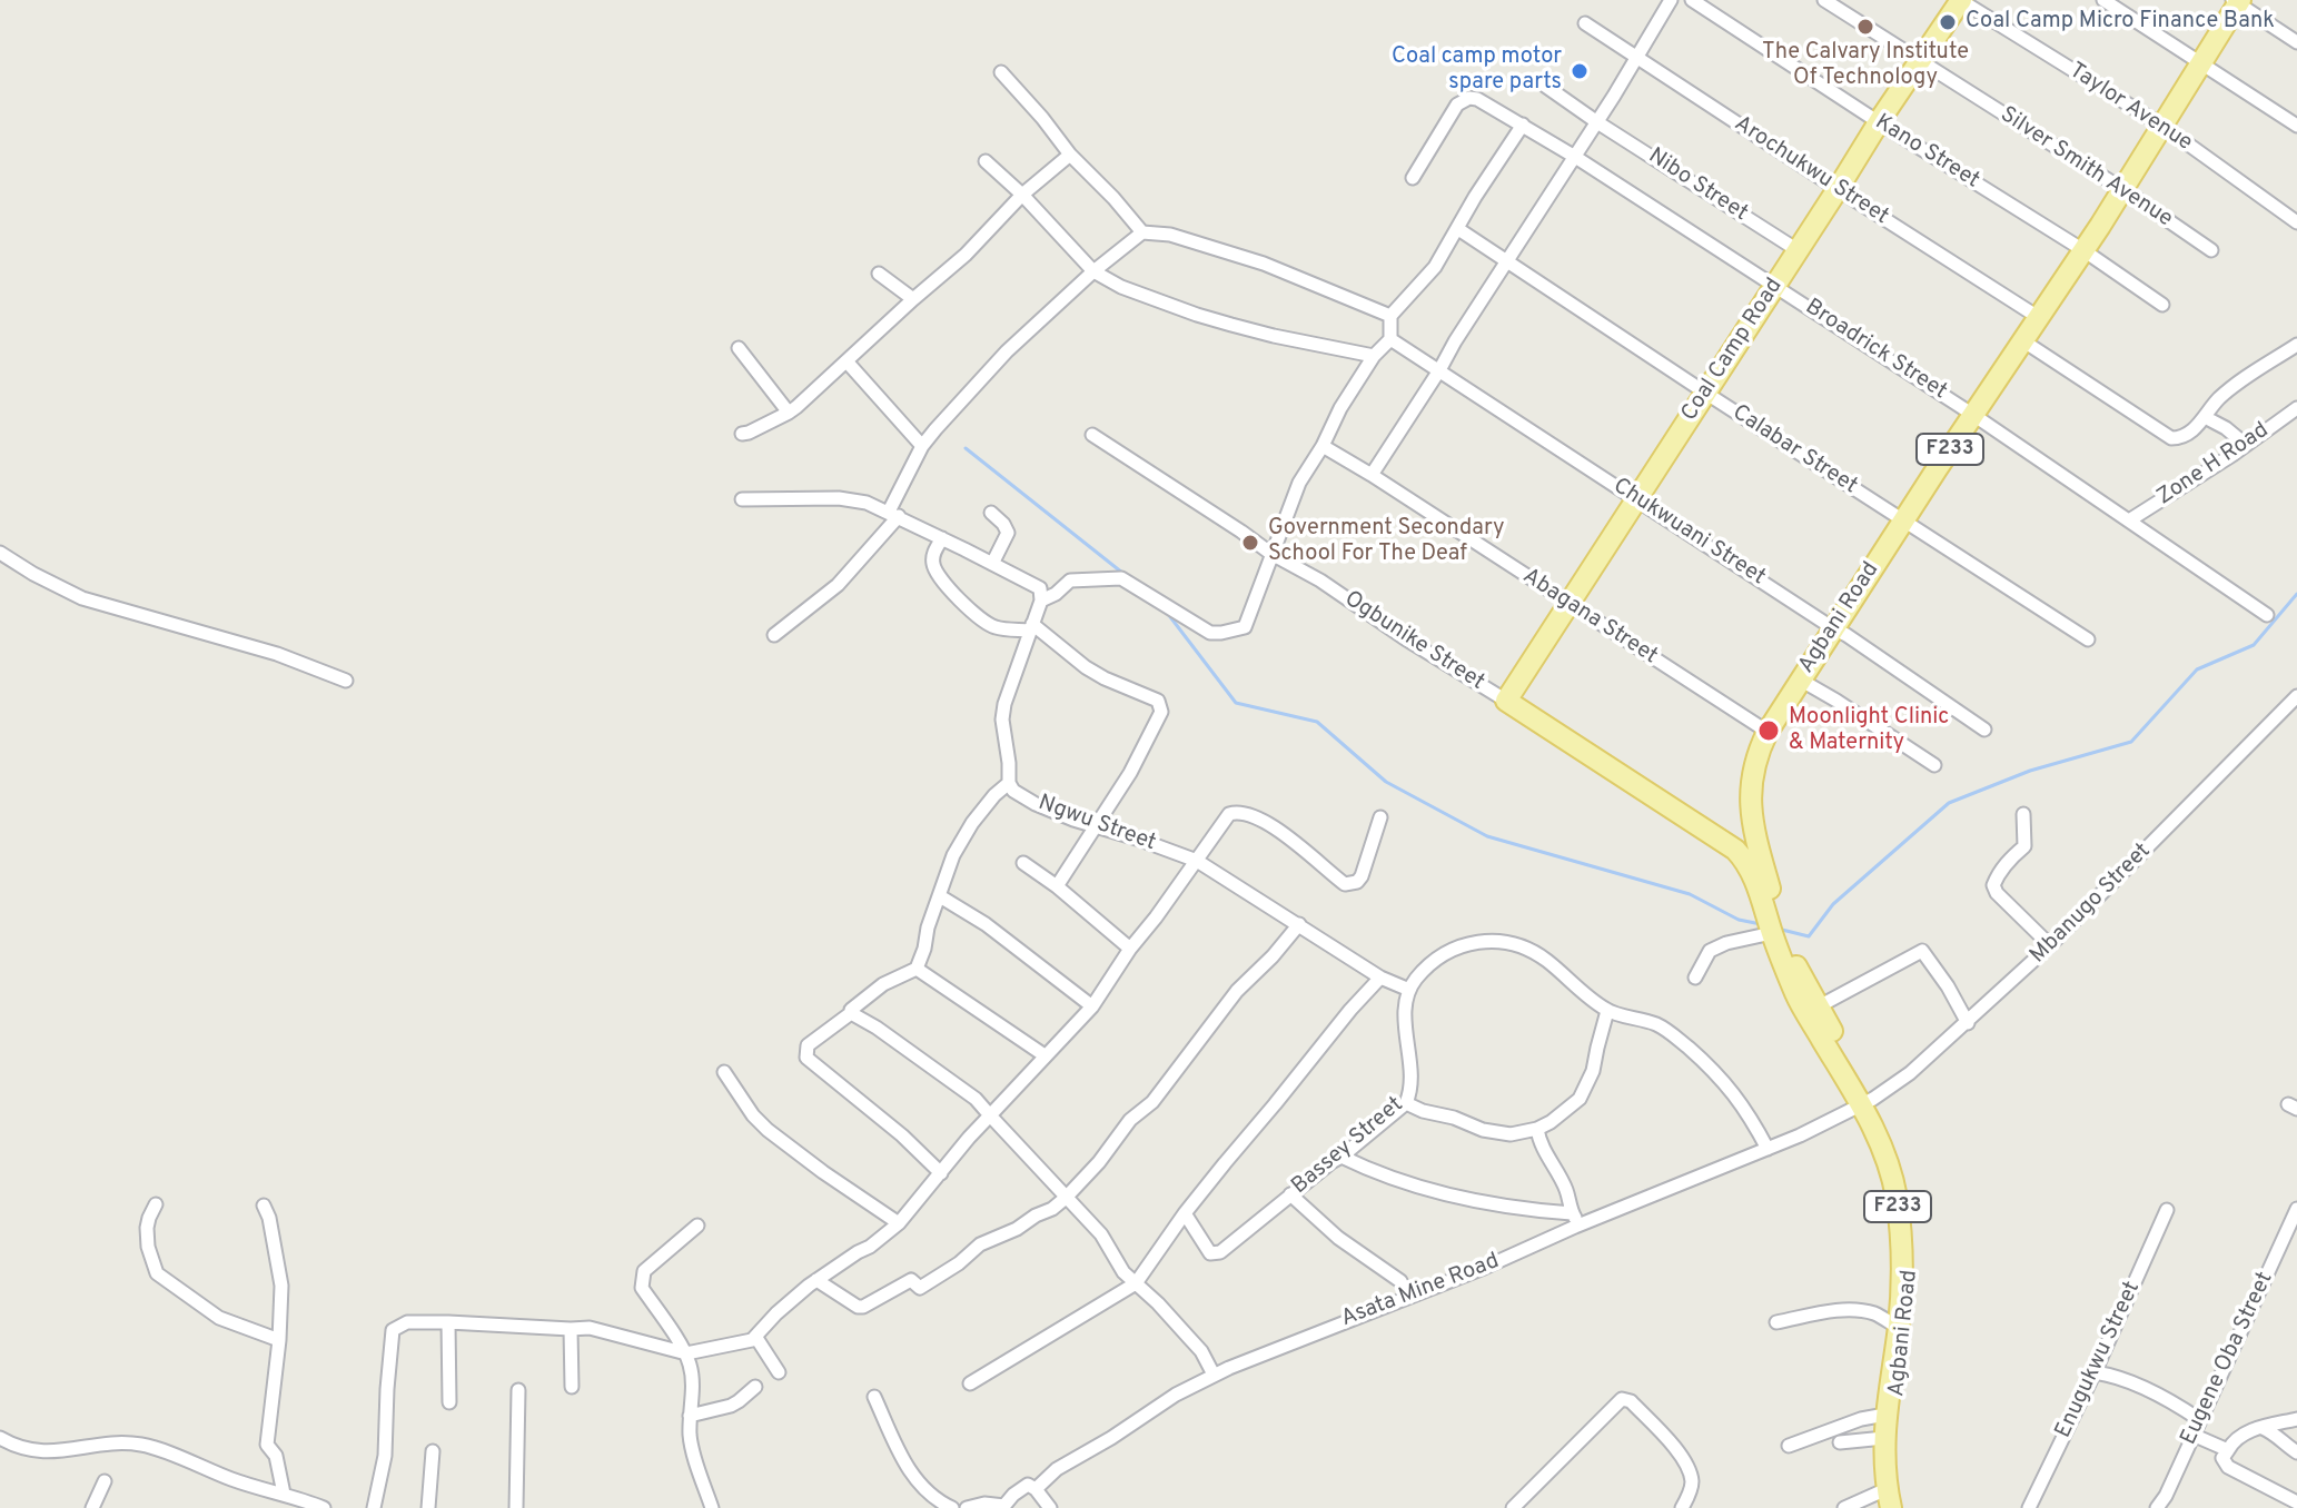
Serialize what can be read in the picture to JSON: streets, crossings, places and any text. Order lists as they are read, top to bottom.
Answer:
{
  "streets": {
    "main road": [
      "Coal Camp Road",
      "F233",
      "Agbani Road",
      "Ogbunike Street"
    ],
    "street": [
      "Taylor Avenue",
      "Kano Street",
      "Silver Smith Avenue",
      "Arochukwu Street",
      "Nibo Street",
      "Broadrick Street",
      "Calabar Street",
      "Zone H Road",
      "Chukwuani Street",
      "Abagana Street",
      "Ngwu Street",
      "Mbanugo Street",
      "Bassey Street",
      "Asata Mine Road",
      "Eugene Oba Street",
      "Enugukwu Street"
    ]
  },
  "crossings": [
    ["Taylor Avenue", "Coal Camp Road"],
    ["Taylor Avenue", "Agbani Road"],
    ["Kano Street", "Coal Camp Road"],
    ["Kano Street", "Agbani Road"],
    ["Silver Smith Avenue", "Coal Camp Road"],
    ["Silver Smith Avenue", "Agbani Road"],
    ["Arochukwu Street", "Coal Camp Road"],
    ["Arochukwu Street", "Agbani Road"],
    ["Nibo Street", "Coal Camp Road"],
    ["Coal Camp Road", "Broadrick Street"],
    ["Coal Camp Road", "Calabar Street"],
    ["Coal Camp Road", "Chukwuani Street"],
    ["Coal Camp Road", "Abagana Street"],
    ["Coal Camp Road", "Ogbunike Street"],
    ["Broadrick Street", "Zone H Road"],
    ["Broadrick Street", "Agbani Road"],
    ["Calabar Street", "Agbani Road"],
    ["Chukwuani Street", "Agbani Road"],
    ["Abagana Street", "Agbani Road"],
    ["Agbani Road", "Ogbunike Street"],
    ["Agbani Road", "Mbanugo Street"],
    ["Agbani Road", "Asata Mine Road"],
    ["Ngwu Street", "Bassey Street"],
    ["Mbanugo Street", "Asata Mine Road"]
  ],
  "places": [
    "Coal Camp Micro Finance Bank",
    "The Calvary Institute Of Technology",
    "Coal camp motor spare parts",
    "Government Secondary School For The Deaf",
    "Moonlight Clinic & Maternity"
  ]
}
